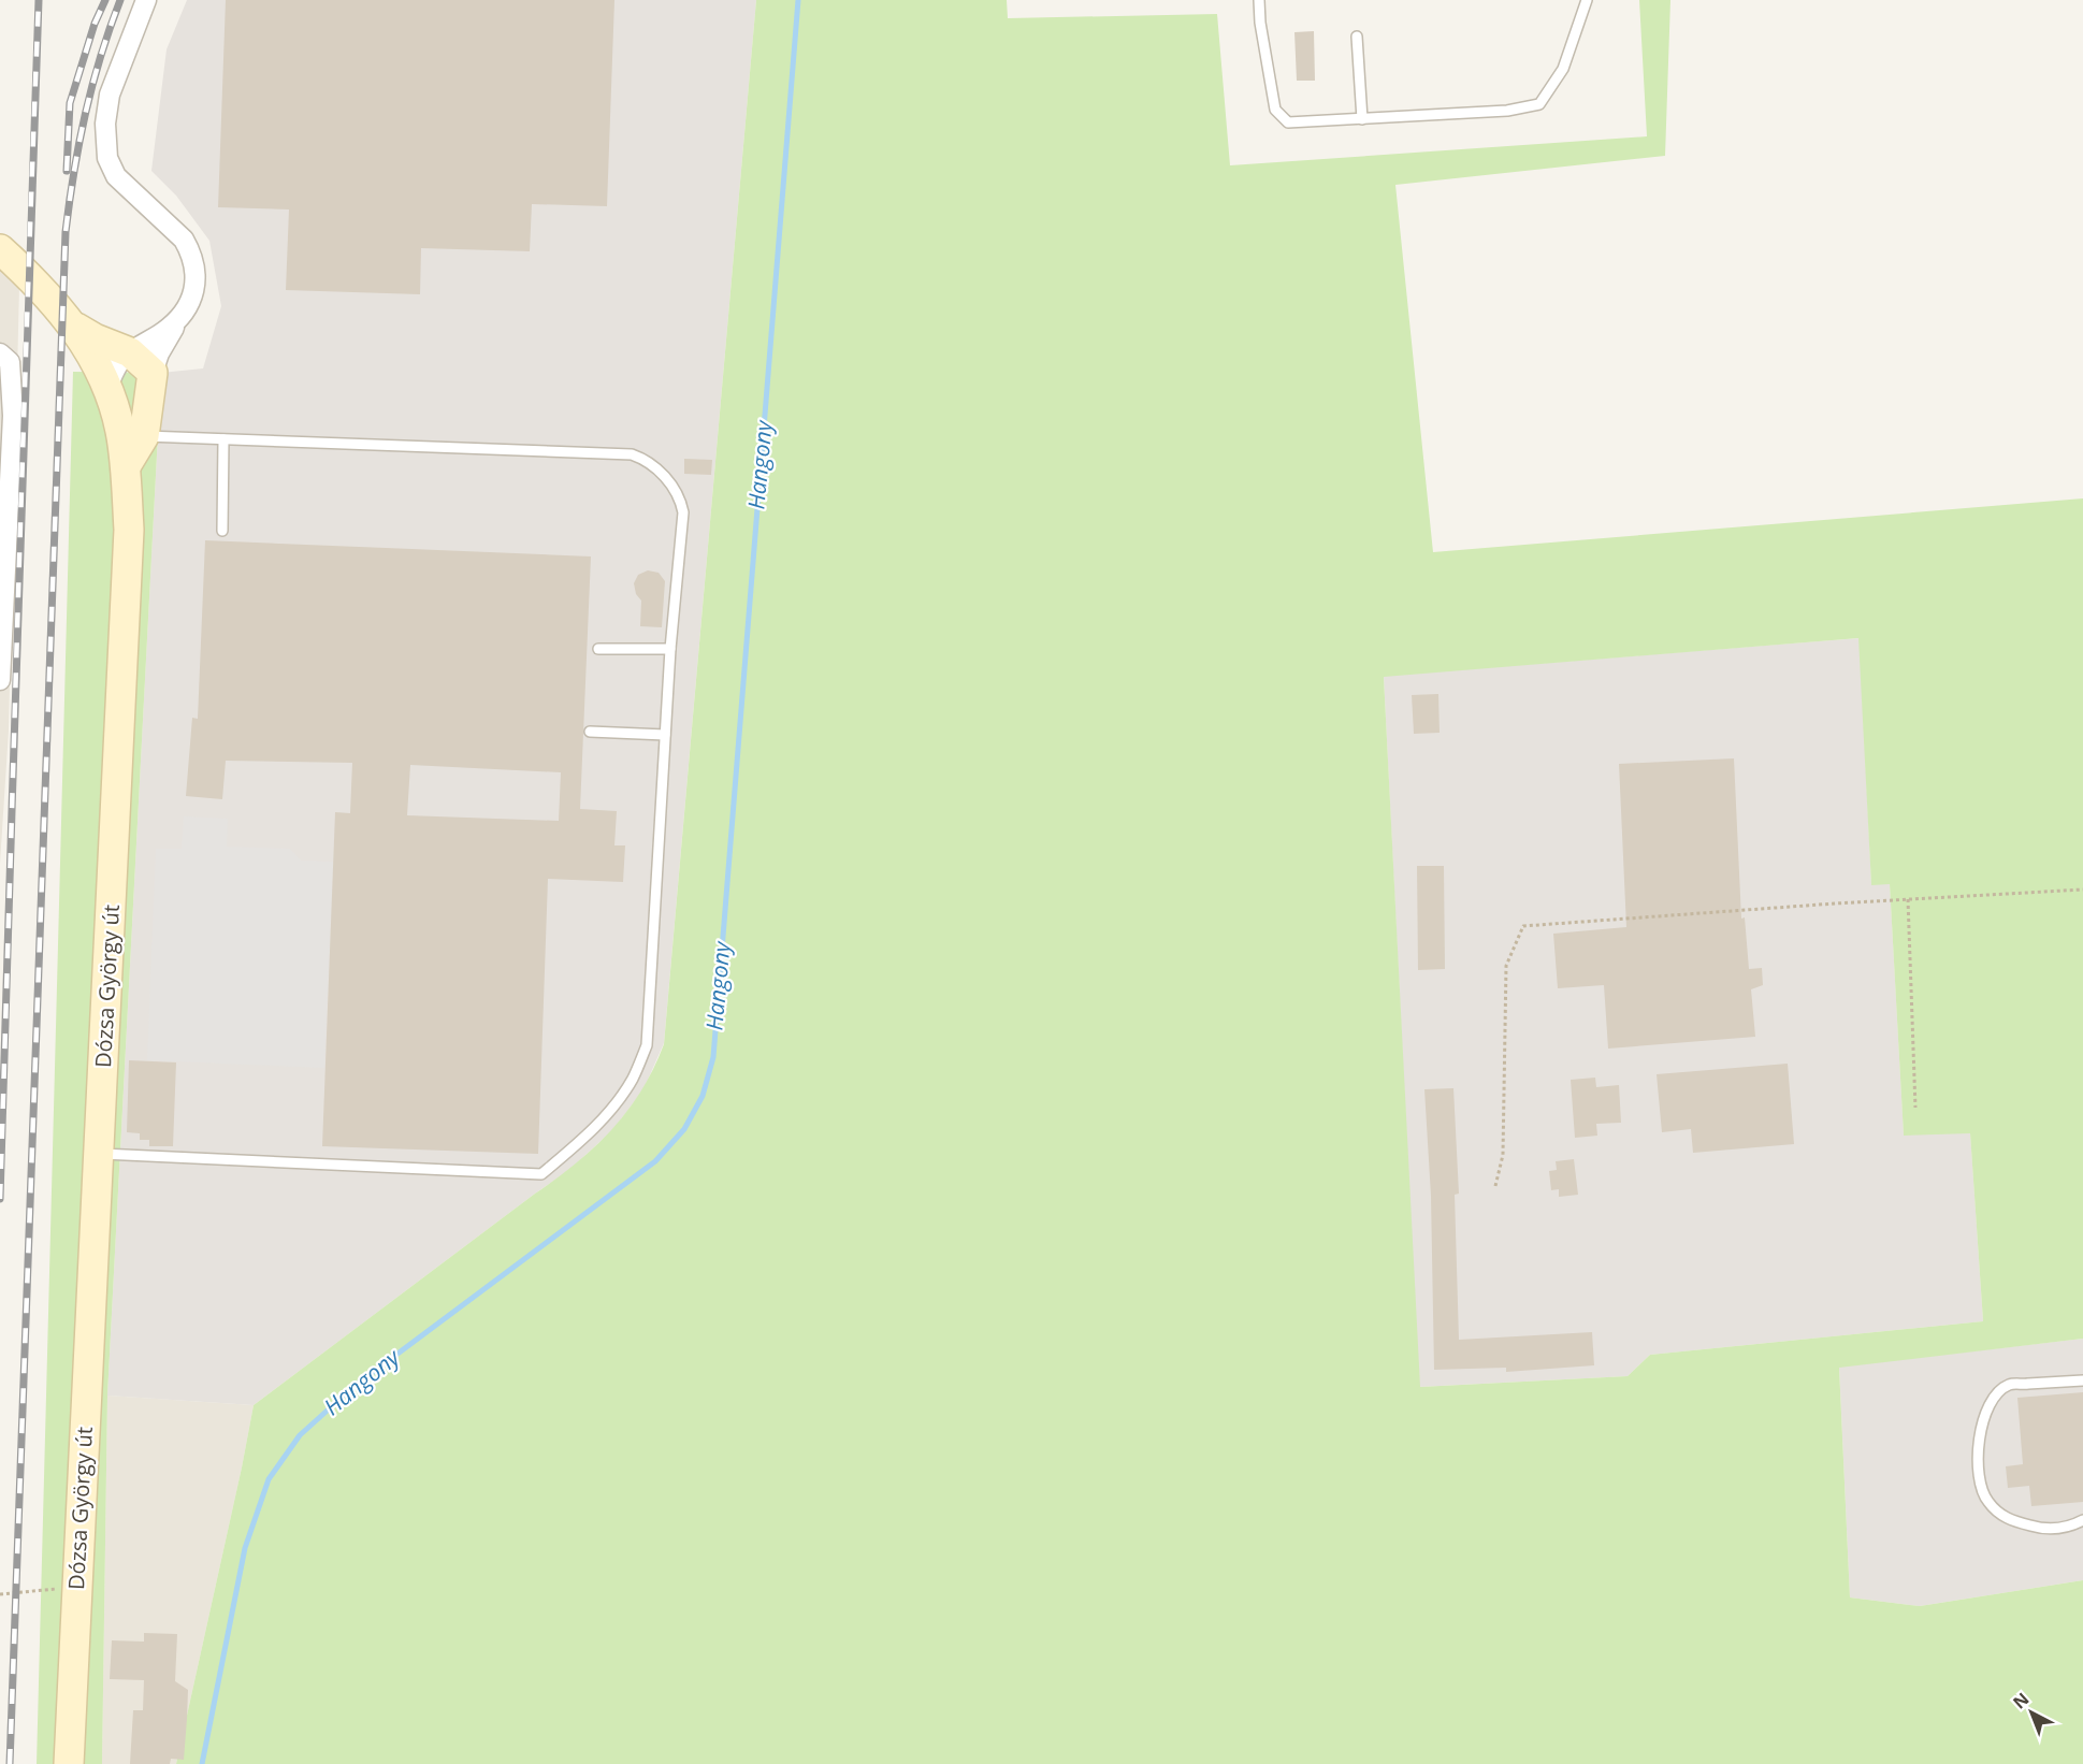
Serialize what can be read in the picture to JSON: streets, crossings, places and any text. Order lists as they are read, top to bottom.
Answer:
{
  "streets": {
    "main road": ["Dózsa György út"]
  },
  "water": ["Hangony"],
  "north": "top left"
}
